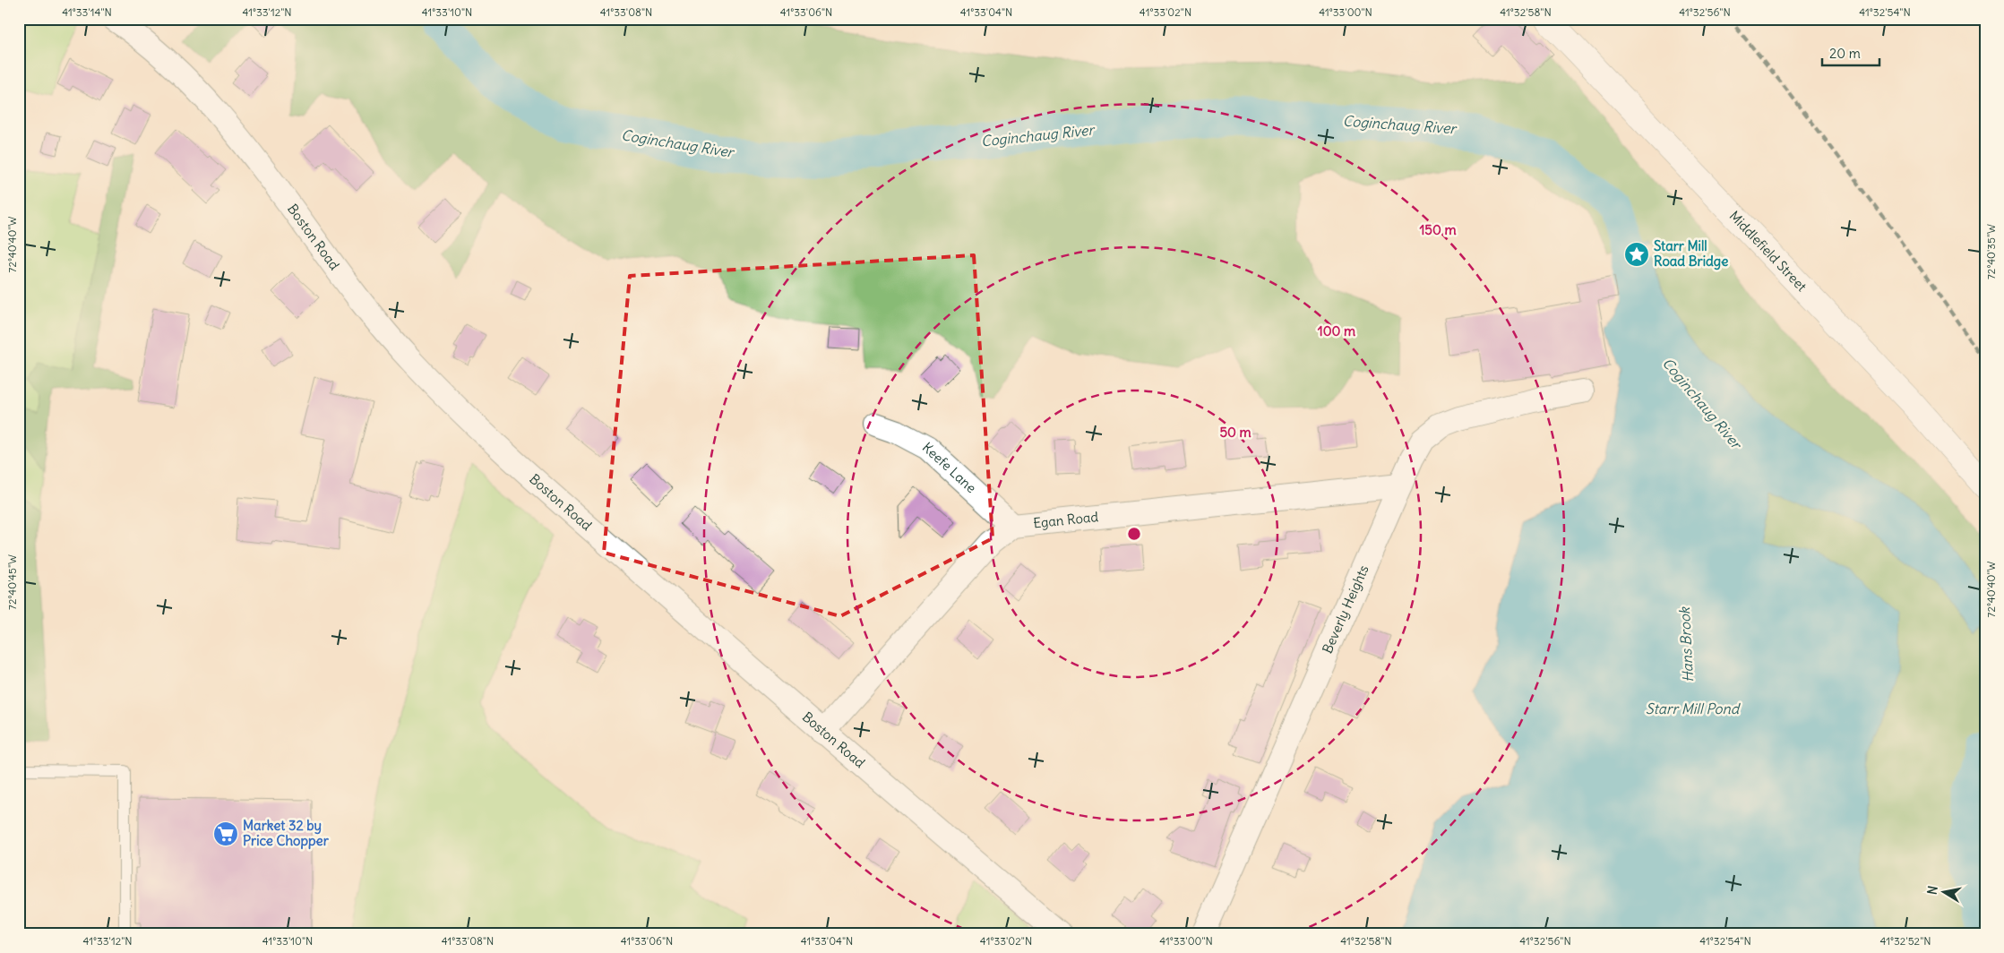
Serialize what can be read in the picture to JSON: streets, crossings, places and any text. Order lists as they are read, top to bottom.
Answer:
{
  "streets": {
    "main road": ["Middlefield Street"],
    "street": [
      "Boston Road",
      "Keefe Lane",
      "Egan Road",
      "Beverly Heights"
    ]
  },
  "crossings": [
    ["Keefe Lane", "Egan Road"],
    ["Egan Road", "Beverly Heights"]
  ],
  "water": ["Coginchaug River", "Hans Brook", "Starr Mill Pond"],
  "places": {
    "place": ["Starr Mill Road Bridge"],
    "supermarket": ["Market 32 by Price Chopper"]
  },
  "scale_bar": "20 m",
  "north": "left",
  "coordinates": [
    "41°33'14\"N",
    "41°33'12\"N",
    "41°33'10\"N",
    "41°33'08\"N",
    "41°33'06\"N",
    "41°33'04\"N",
    "41°33'02\"N",
    "41°33'00\"N",
    "41°32'58\"N",
    "41°32'56\"N",
    "41°32'54\"N",
    "72°40'40\"W",
    "72°40'35\"W",
    "72°40'45\"W",
    "41°32'52\"N"
  ],
  "rings": ["150 m", "100 m", "50 m"]
}
